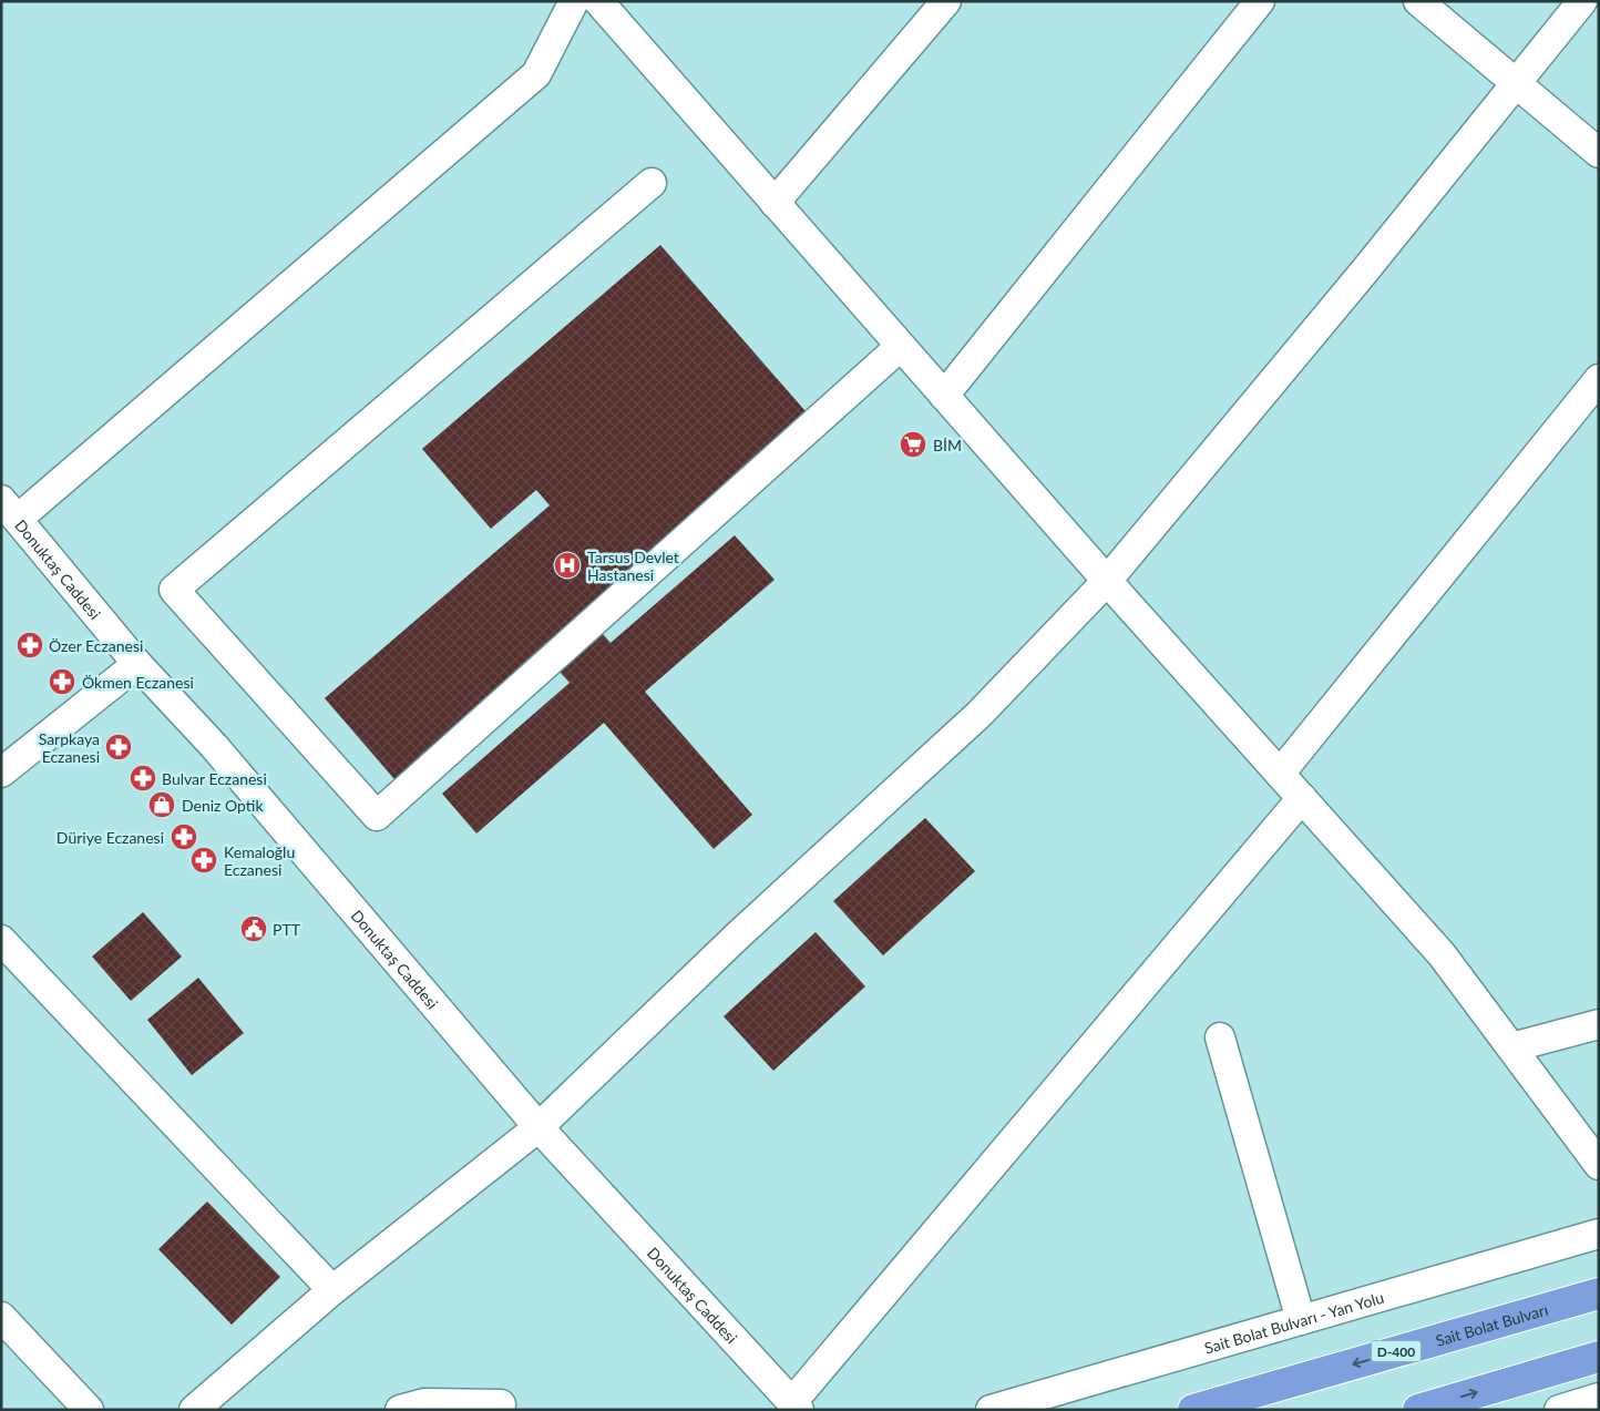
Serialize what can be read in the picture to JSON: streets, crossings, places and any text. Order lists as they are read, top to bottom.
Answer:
{
  "streets": {
    "highway": ["Sait Bolat Bulvarı", "D-400"],
    "street": ["Donuktaş Caddesi", "Sait Bolat Bulvarı - Yan Yolu"]
  },
  "places": {
    "supermarket": ["BİM"],
    "hospital": ["Tarsus Devlet Hastanesi"],
    "pharmacy": [
      "Özer Eczanesi",
      "Ökmen Eczanesi",
      "Sarpkaya Eczanesi",
      "Bulvar Eczanesi",
      "Düriye Eczanesi",
      "Kemaloğlu Eczanesi"
    ],
    "shop": ["Deniz Optik"],
    "public building": ["PTT"]
  }
}
